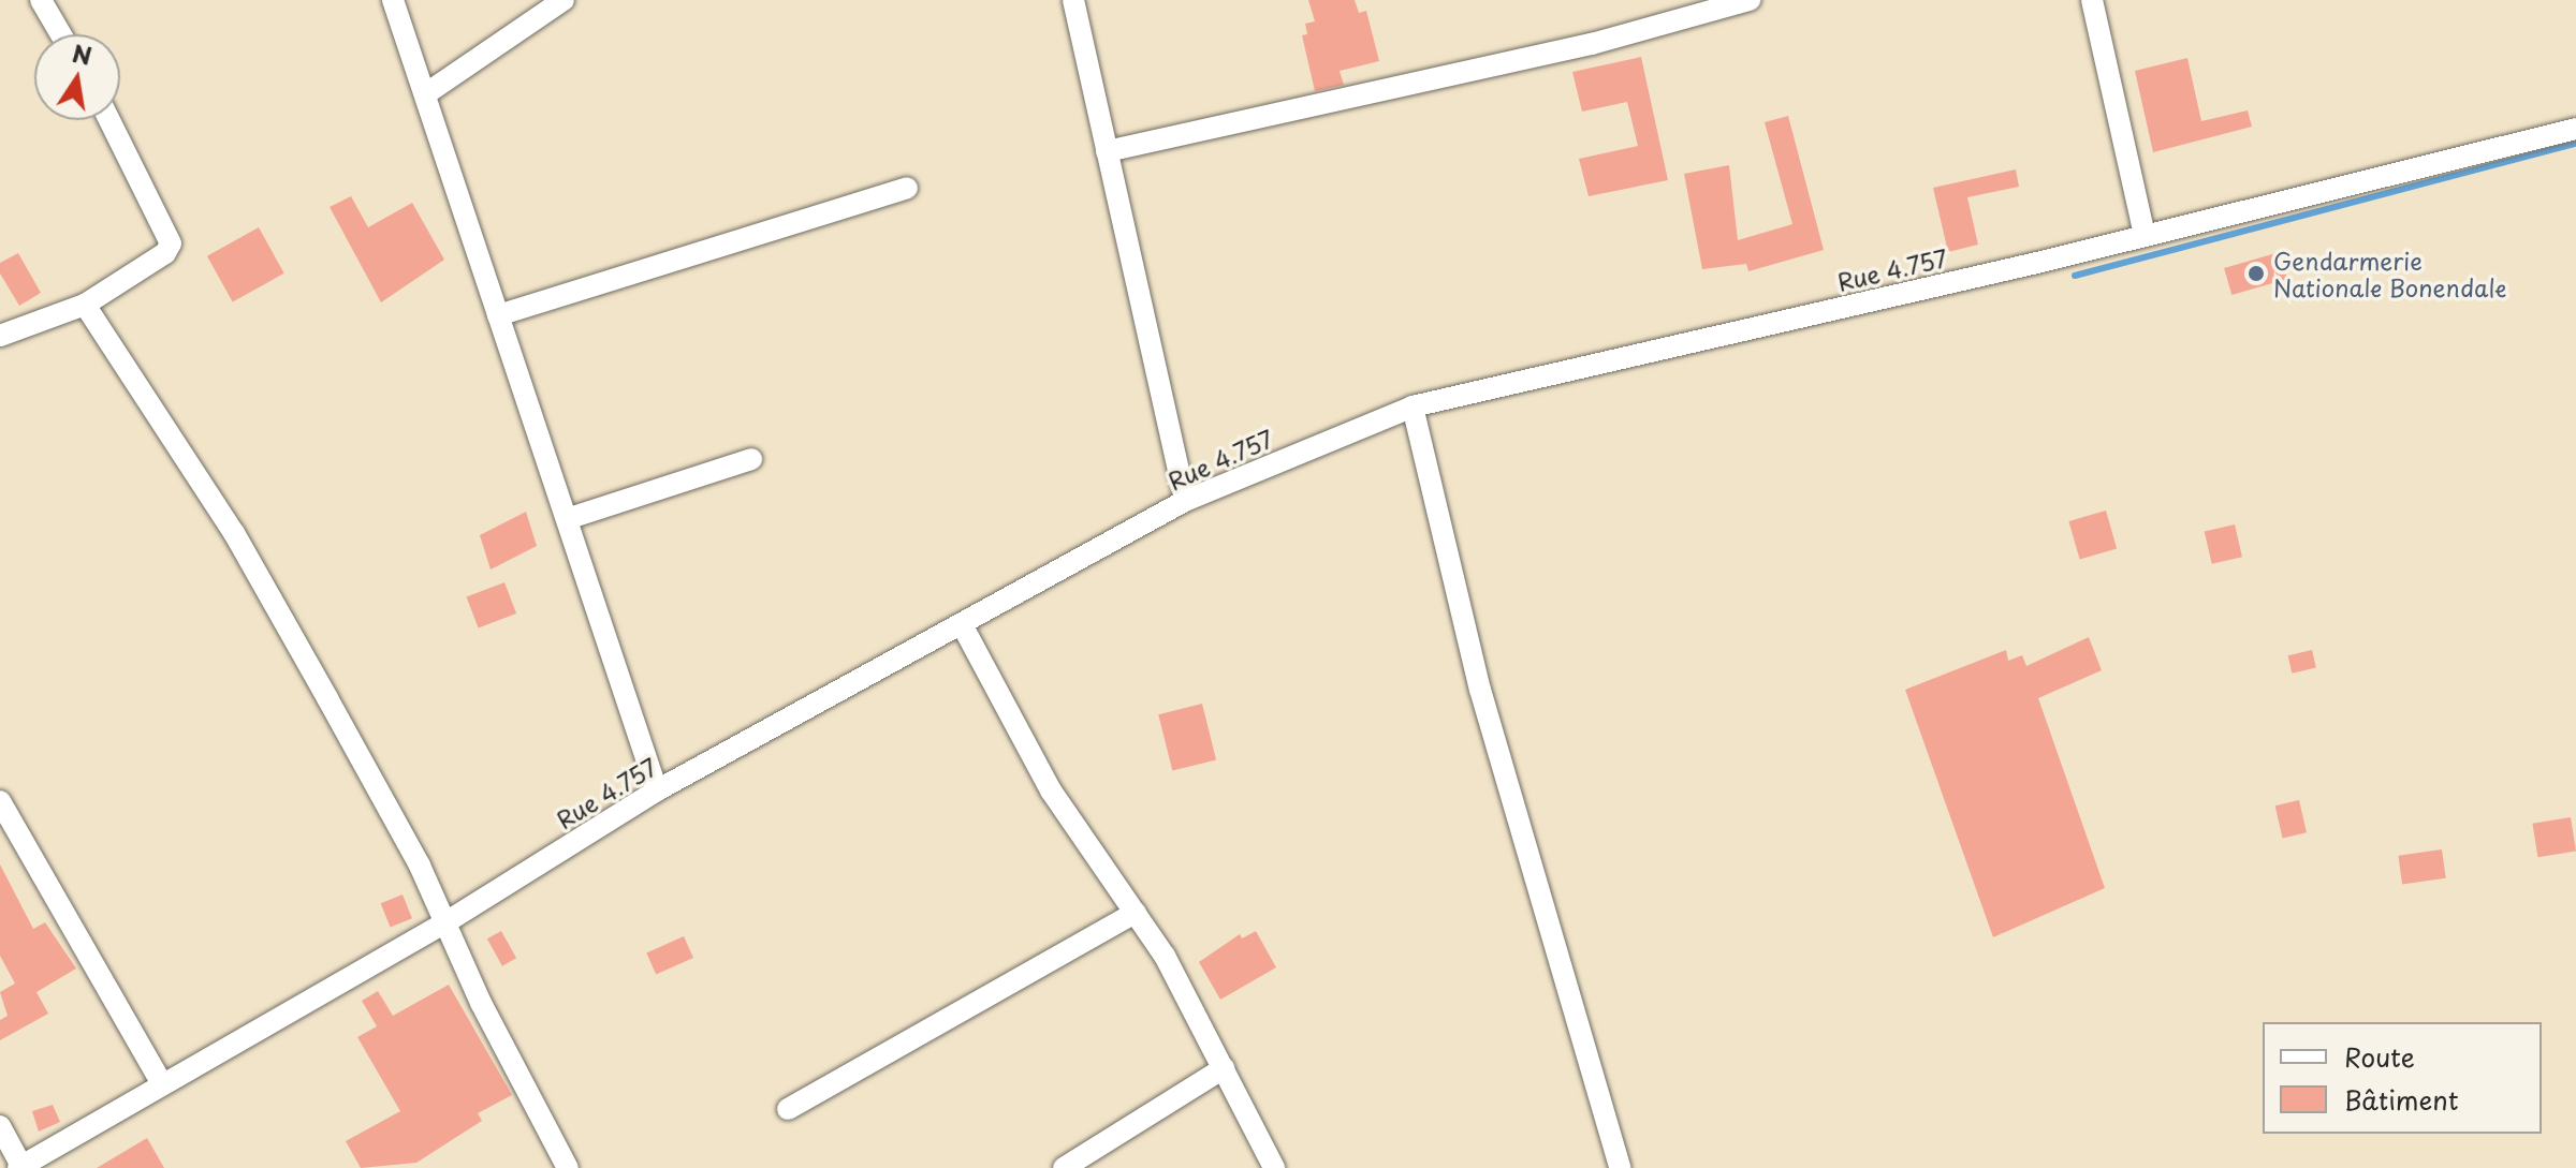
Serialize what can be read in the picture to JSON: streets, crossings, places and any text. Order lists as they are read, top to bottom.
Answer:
{
  "streets": {
    "street": ["Rue 4.757"]
  },
  "places": ["Gendarmerie Nationale Bonendale"],
  "legend": ["Route", "Bâtiment"],
  "north": "top"
}
